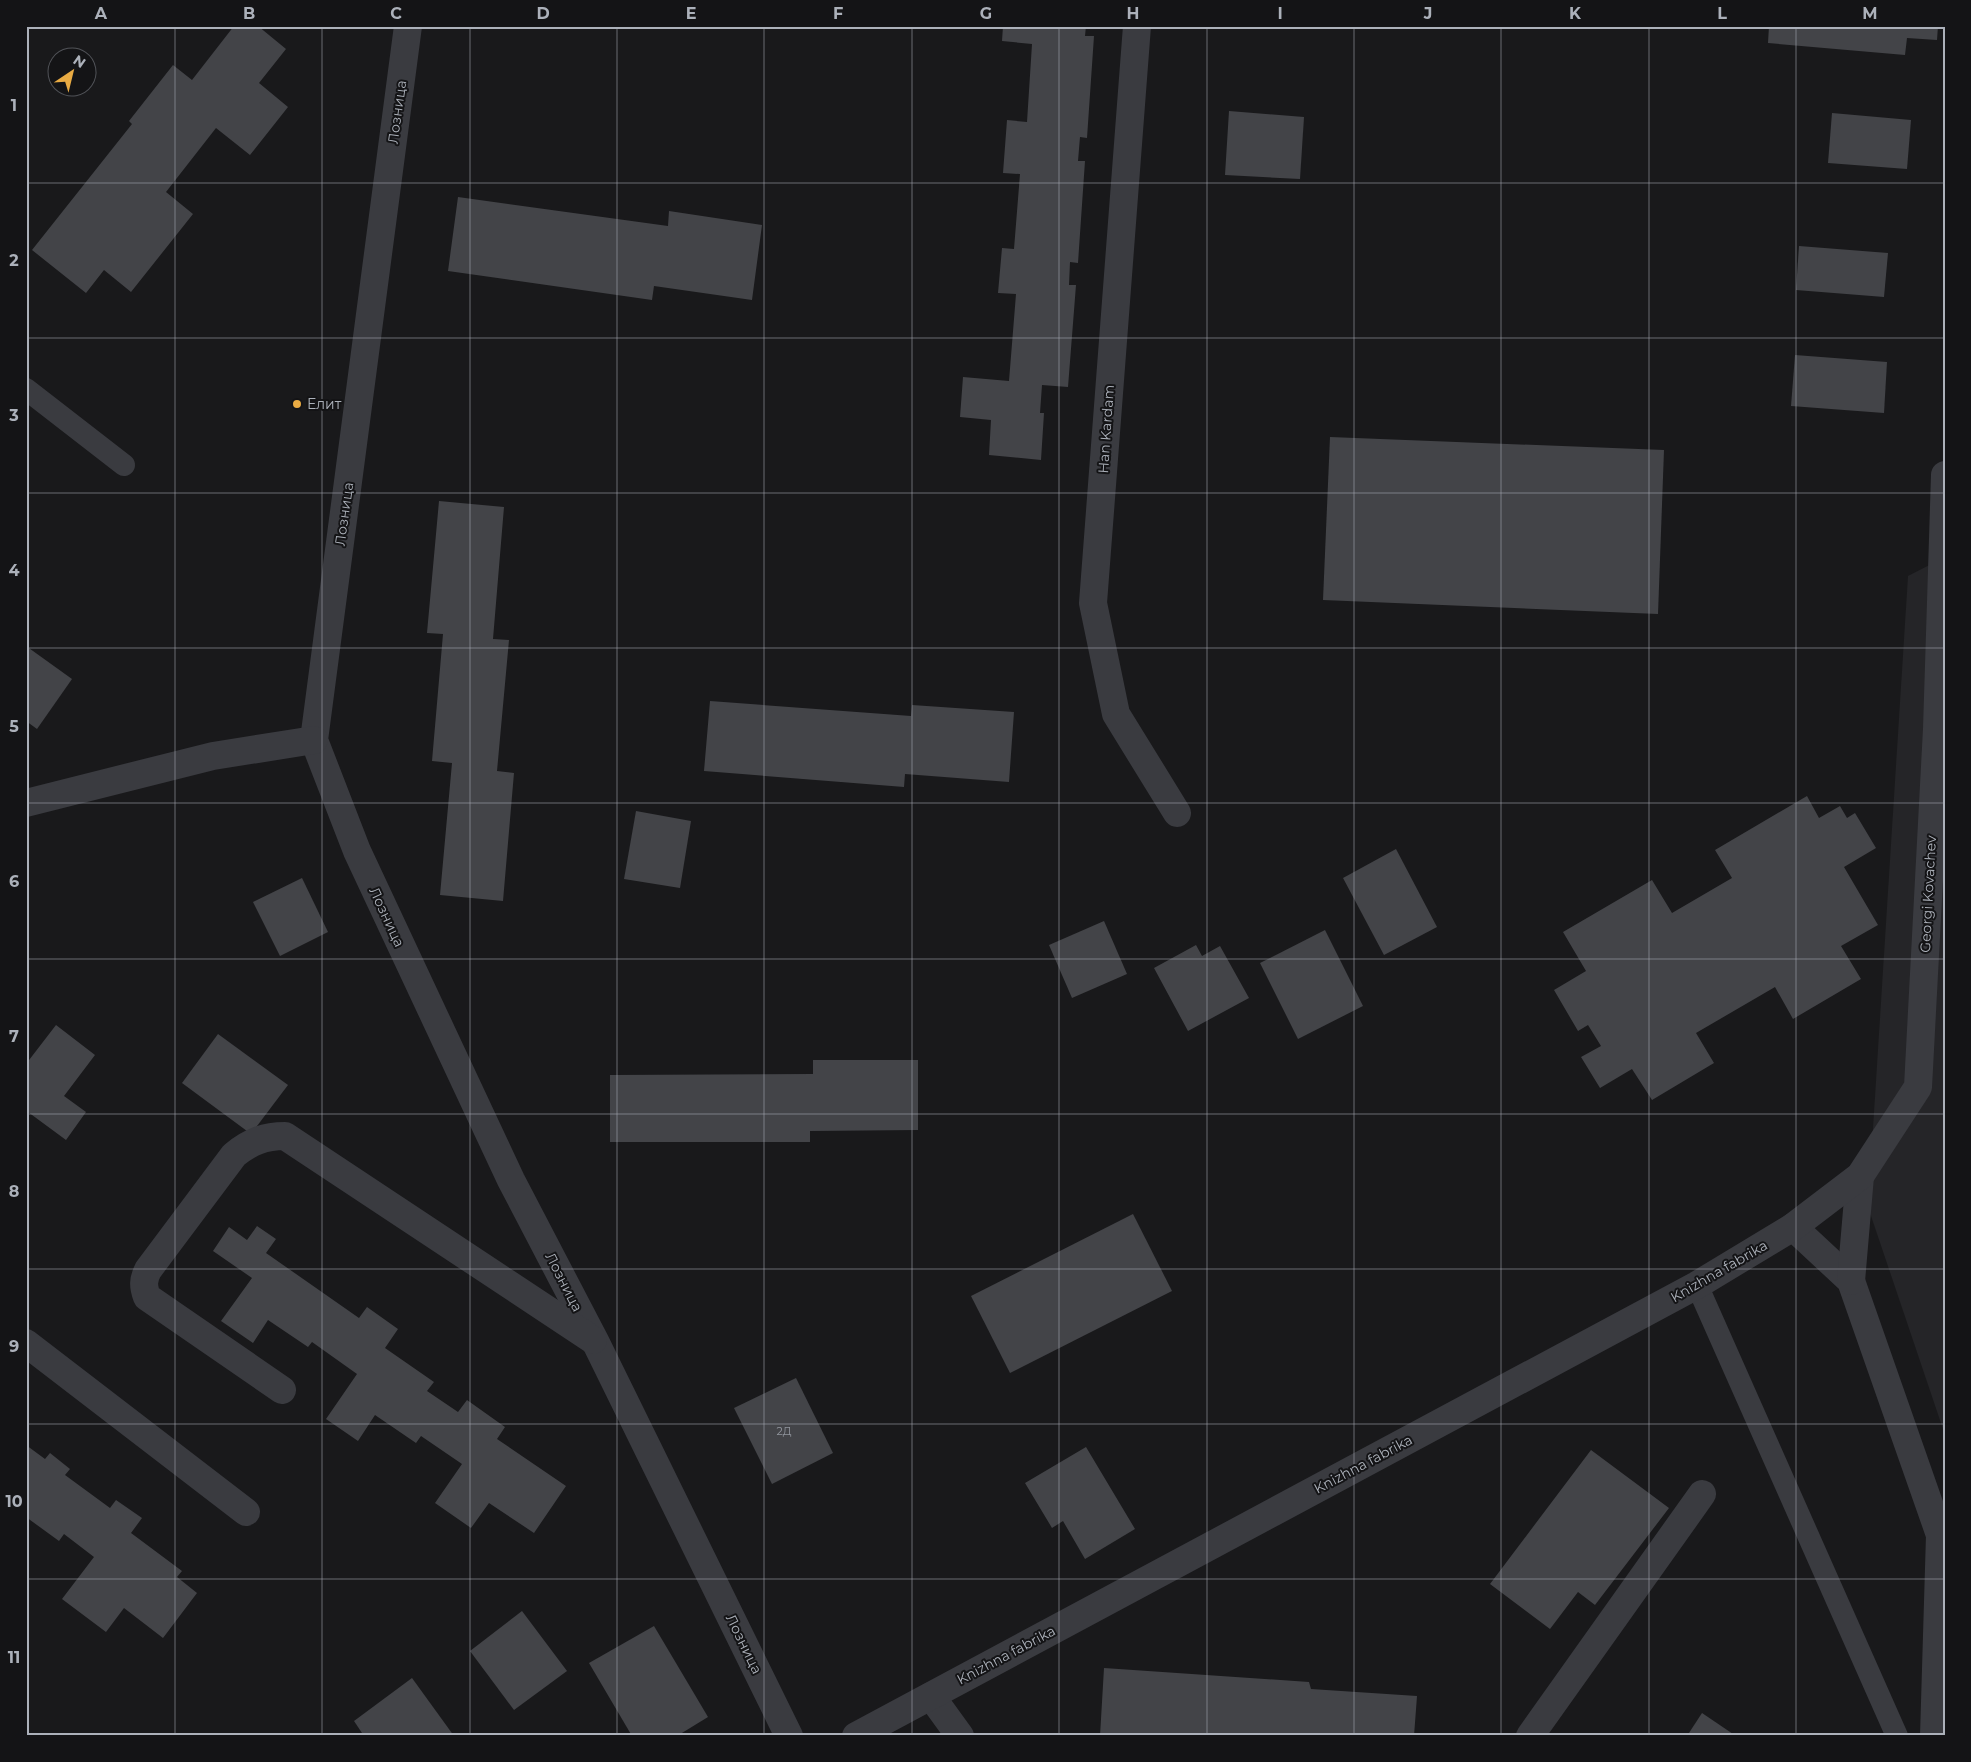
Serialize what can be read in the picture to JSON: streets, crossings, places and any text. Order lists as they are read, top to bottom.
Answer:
{
  "streets": {
    "street": [
      "Лозница",
      "Han Kardam",
      "Georgi Kovachev",
      "Knizhna fabrika"
    ]
  },
  "crossings": [
    ["Georgi Kovachev", "Knizhna fabrika"]
  ],
  "places": ["Елит"],
  "house_numbers": ["2Д"],
  "north": "top right",
  "grid": {
    "columns": [
      "A",
      "B",
      "C",
      "D",
      "E",
      "F",
      "G",
      "H",
      "I",
      "J",
      "K",
      "L",
      "M"
    ],
    "rows": [
      "1",
      "2",
      "3",
      "4",
      "5",
      "6",
      "7",
      "8",
      "9",
      "10",
      "11"
    ]
  }
}
